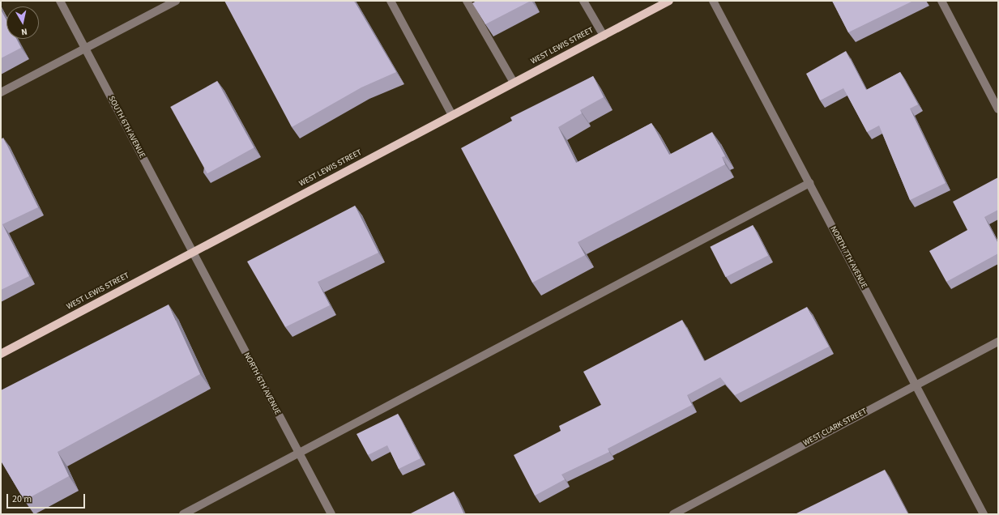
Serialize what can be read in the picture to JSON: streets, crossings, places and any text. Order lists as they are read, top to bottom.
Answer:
{
  "streets": {
    "main road": ["WEST LEWIS STREET"],
    "street": [
      "SOUTH 6TH AVENUE",
      "NORTH 7TH AVENUE",
      "NORTH 6TH AVENUE",
      "WEST CLARK STREET"
    ]
  },
  "crossings": [
    ["WEST LEWIS STREET", "SOUTH 6TH AVENUE"],
    ["WEST LEWIS STREET", "NORTH 6TH AVENUE"],
    ["SOUTH 6TH AVENUE", "NORTH 6TH AVENUE"],
    ["NORTH 7TH AVENUE", "WEST CLARK STREET"]
  ],
  "scale_bar": "20 m",
  "north": "bottom"
}
